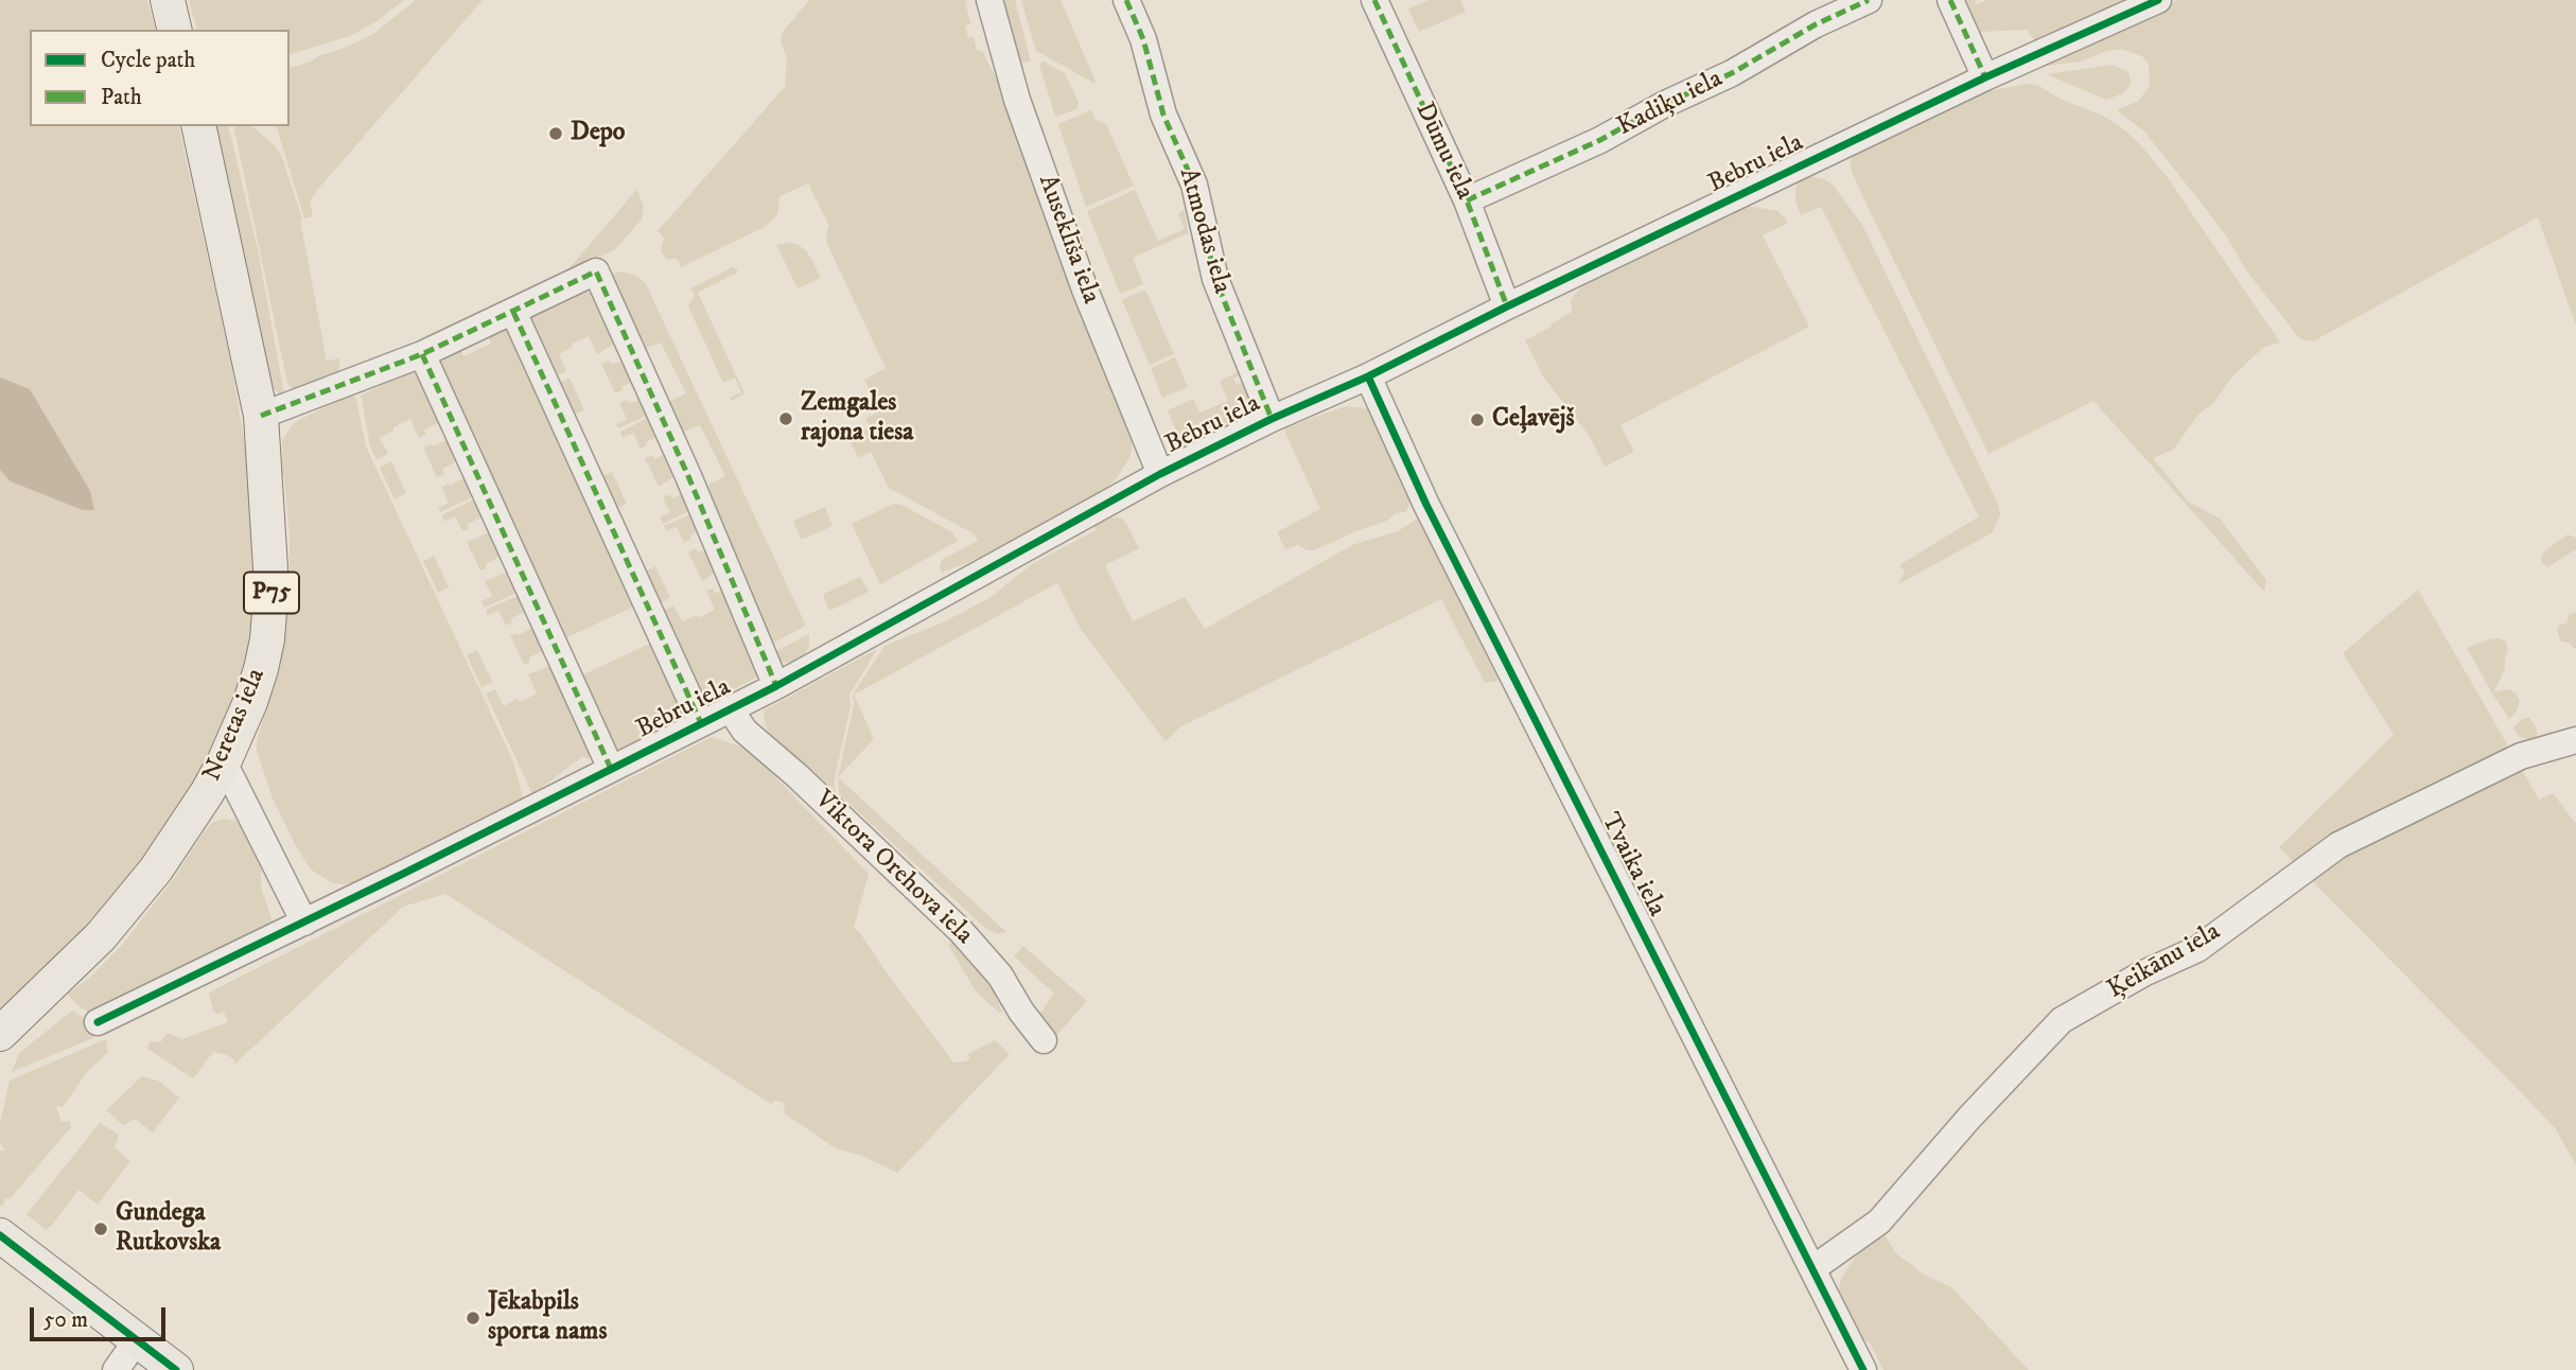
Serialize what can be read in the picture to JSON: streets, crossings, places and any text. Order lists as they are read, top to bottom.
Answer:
{
  "streets": {
    "main road": ["P75", "Neretas iela"],
    "street": [
      "Kadiķu iela",
      "Dūmu iela",
      "Bebru iela",
      "Atmodas iela",
      "Auseklīša iela",
      "Tvaika iela",
      "Viktora Orehova iela",
      "Ķeikānu iela"
    ]
  },
  "crossings": [
    ["Kadiķu iela", "Dūmu iela"],
    ["Dūmu iela", "Bebru iela"],
    ["Bebru iela", "Atmodas iela"],
    ["Bebru iela", "Auseklīša iela"],
    ["Bebru iela", "Tvaika iela"],
    ["Bebru iela", "Viktora Orehova iela"],
    ["Tvaika iela", "Ķeikānu iela"]
  ],
  "places": [
    "Depo",
    "Zemgales rajona tiesa",
    "Ceļavējš",
    "Gundega Rutkovska",
    "Jēkabpils sporta nams"
  ],
  "legend": ["Cycle path", "Path"],
  "scale_bar": "50 m"
}
